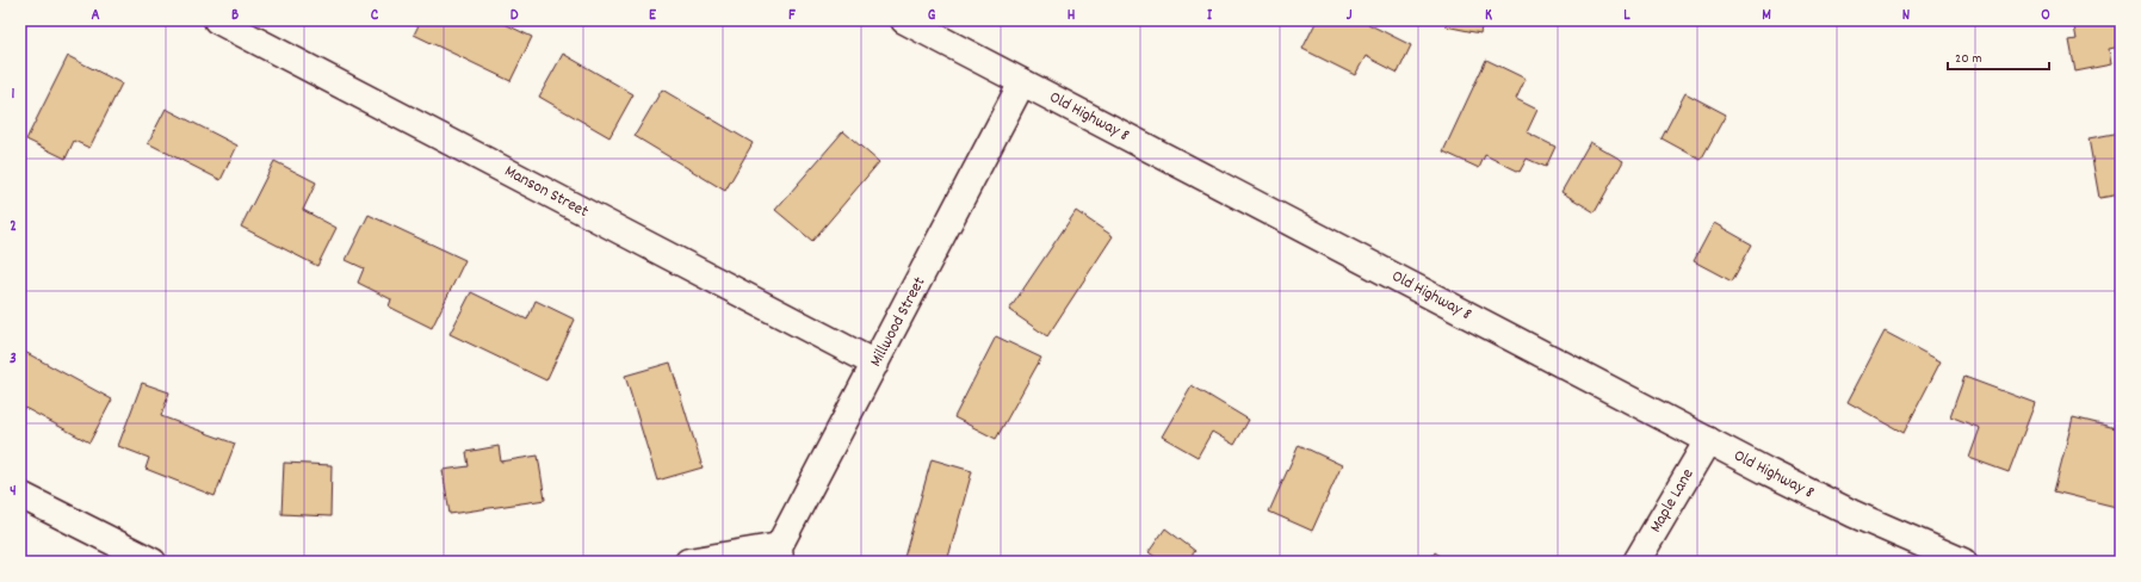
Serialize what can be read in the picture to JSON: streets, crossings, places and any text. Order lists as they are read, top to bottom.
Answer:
{
  "streets": {
    "street": [
      "Old Highway 8",
      "Manson Street",
      "Millwood Street",
      "Maple Lane"
    ]
  },
  "crossings": [
    ["Old Highway 8", "Millwood Street"],
    ["Old Highway 8", "Maple Lane"],
    ["Manson Street", "Millwood Street"]
  ],
  "scale_bar": "20 m",
  "grid": {
    "columns": [
      "A",
      "B",
      "C",
      "D",
      "E",
      "F",
      "G",
      "H",
      "I",
      "J",
      "K",
      "L",
      "M",
      "N",
      "O"
    ],
    "rows": [
      "1",
      "2",
      "3",
      "4"
    ]
  }
}
